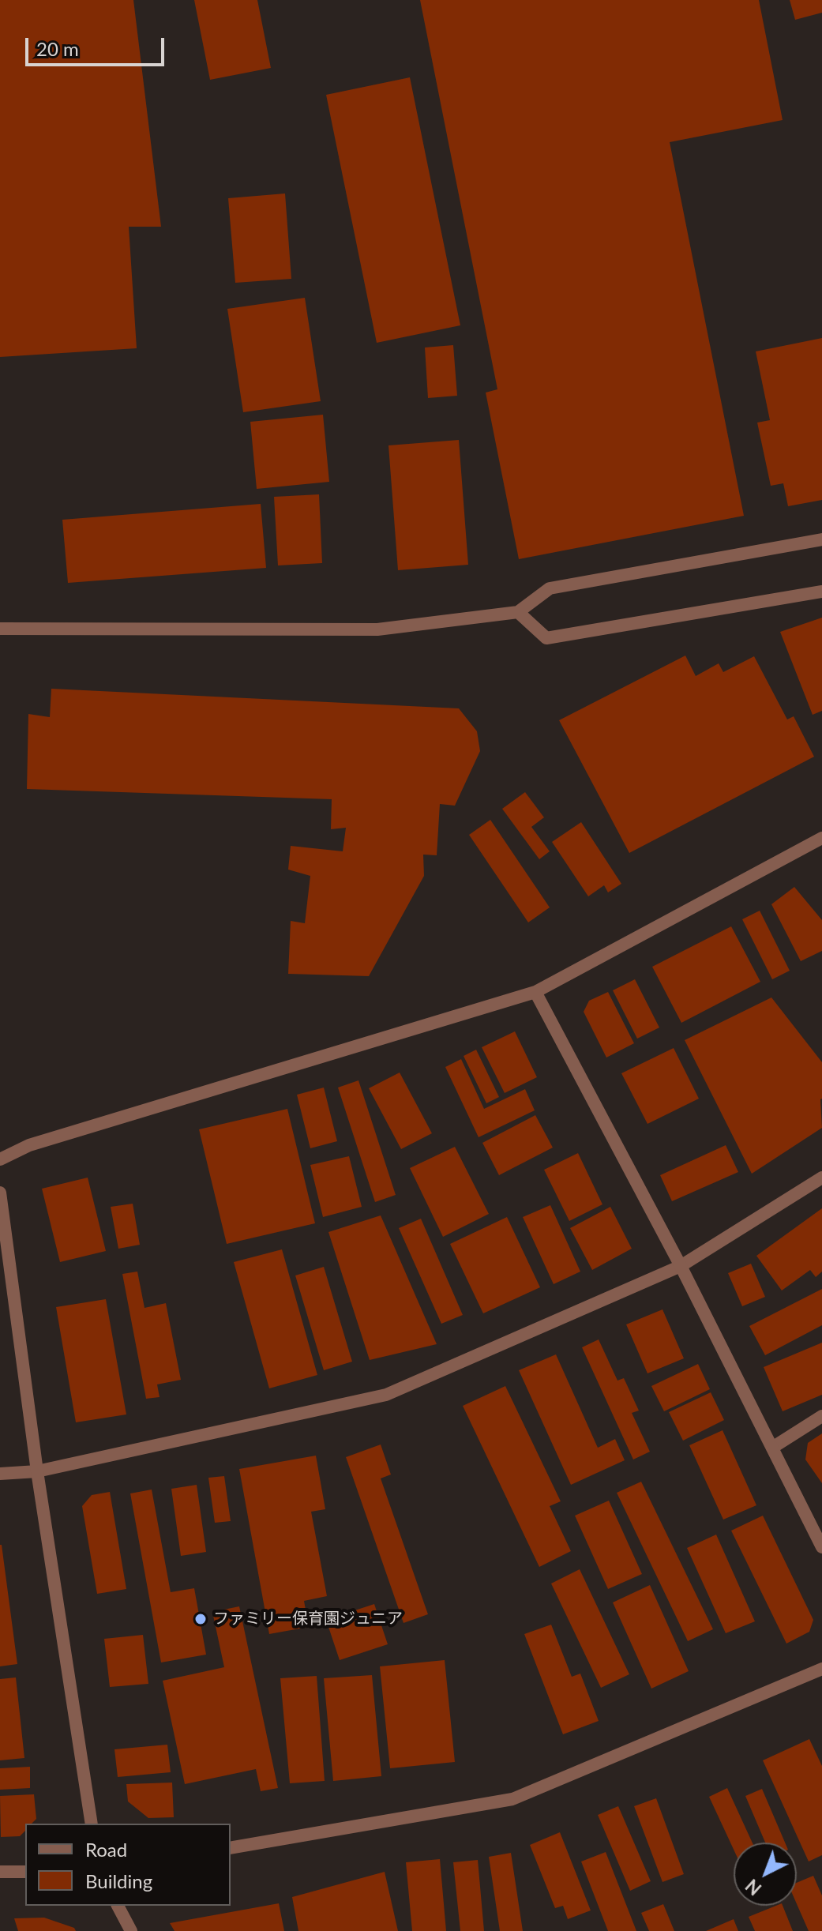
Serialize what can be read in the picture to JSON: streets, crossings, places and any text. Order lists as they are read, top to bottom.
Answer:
{
  "places": ["ファミリー保育園ジュニア"],
  "legend": ["Road", "Building"],
  "scale_bar": "20 m",
  "north": "bottom left"
}
